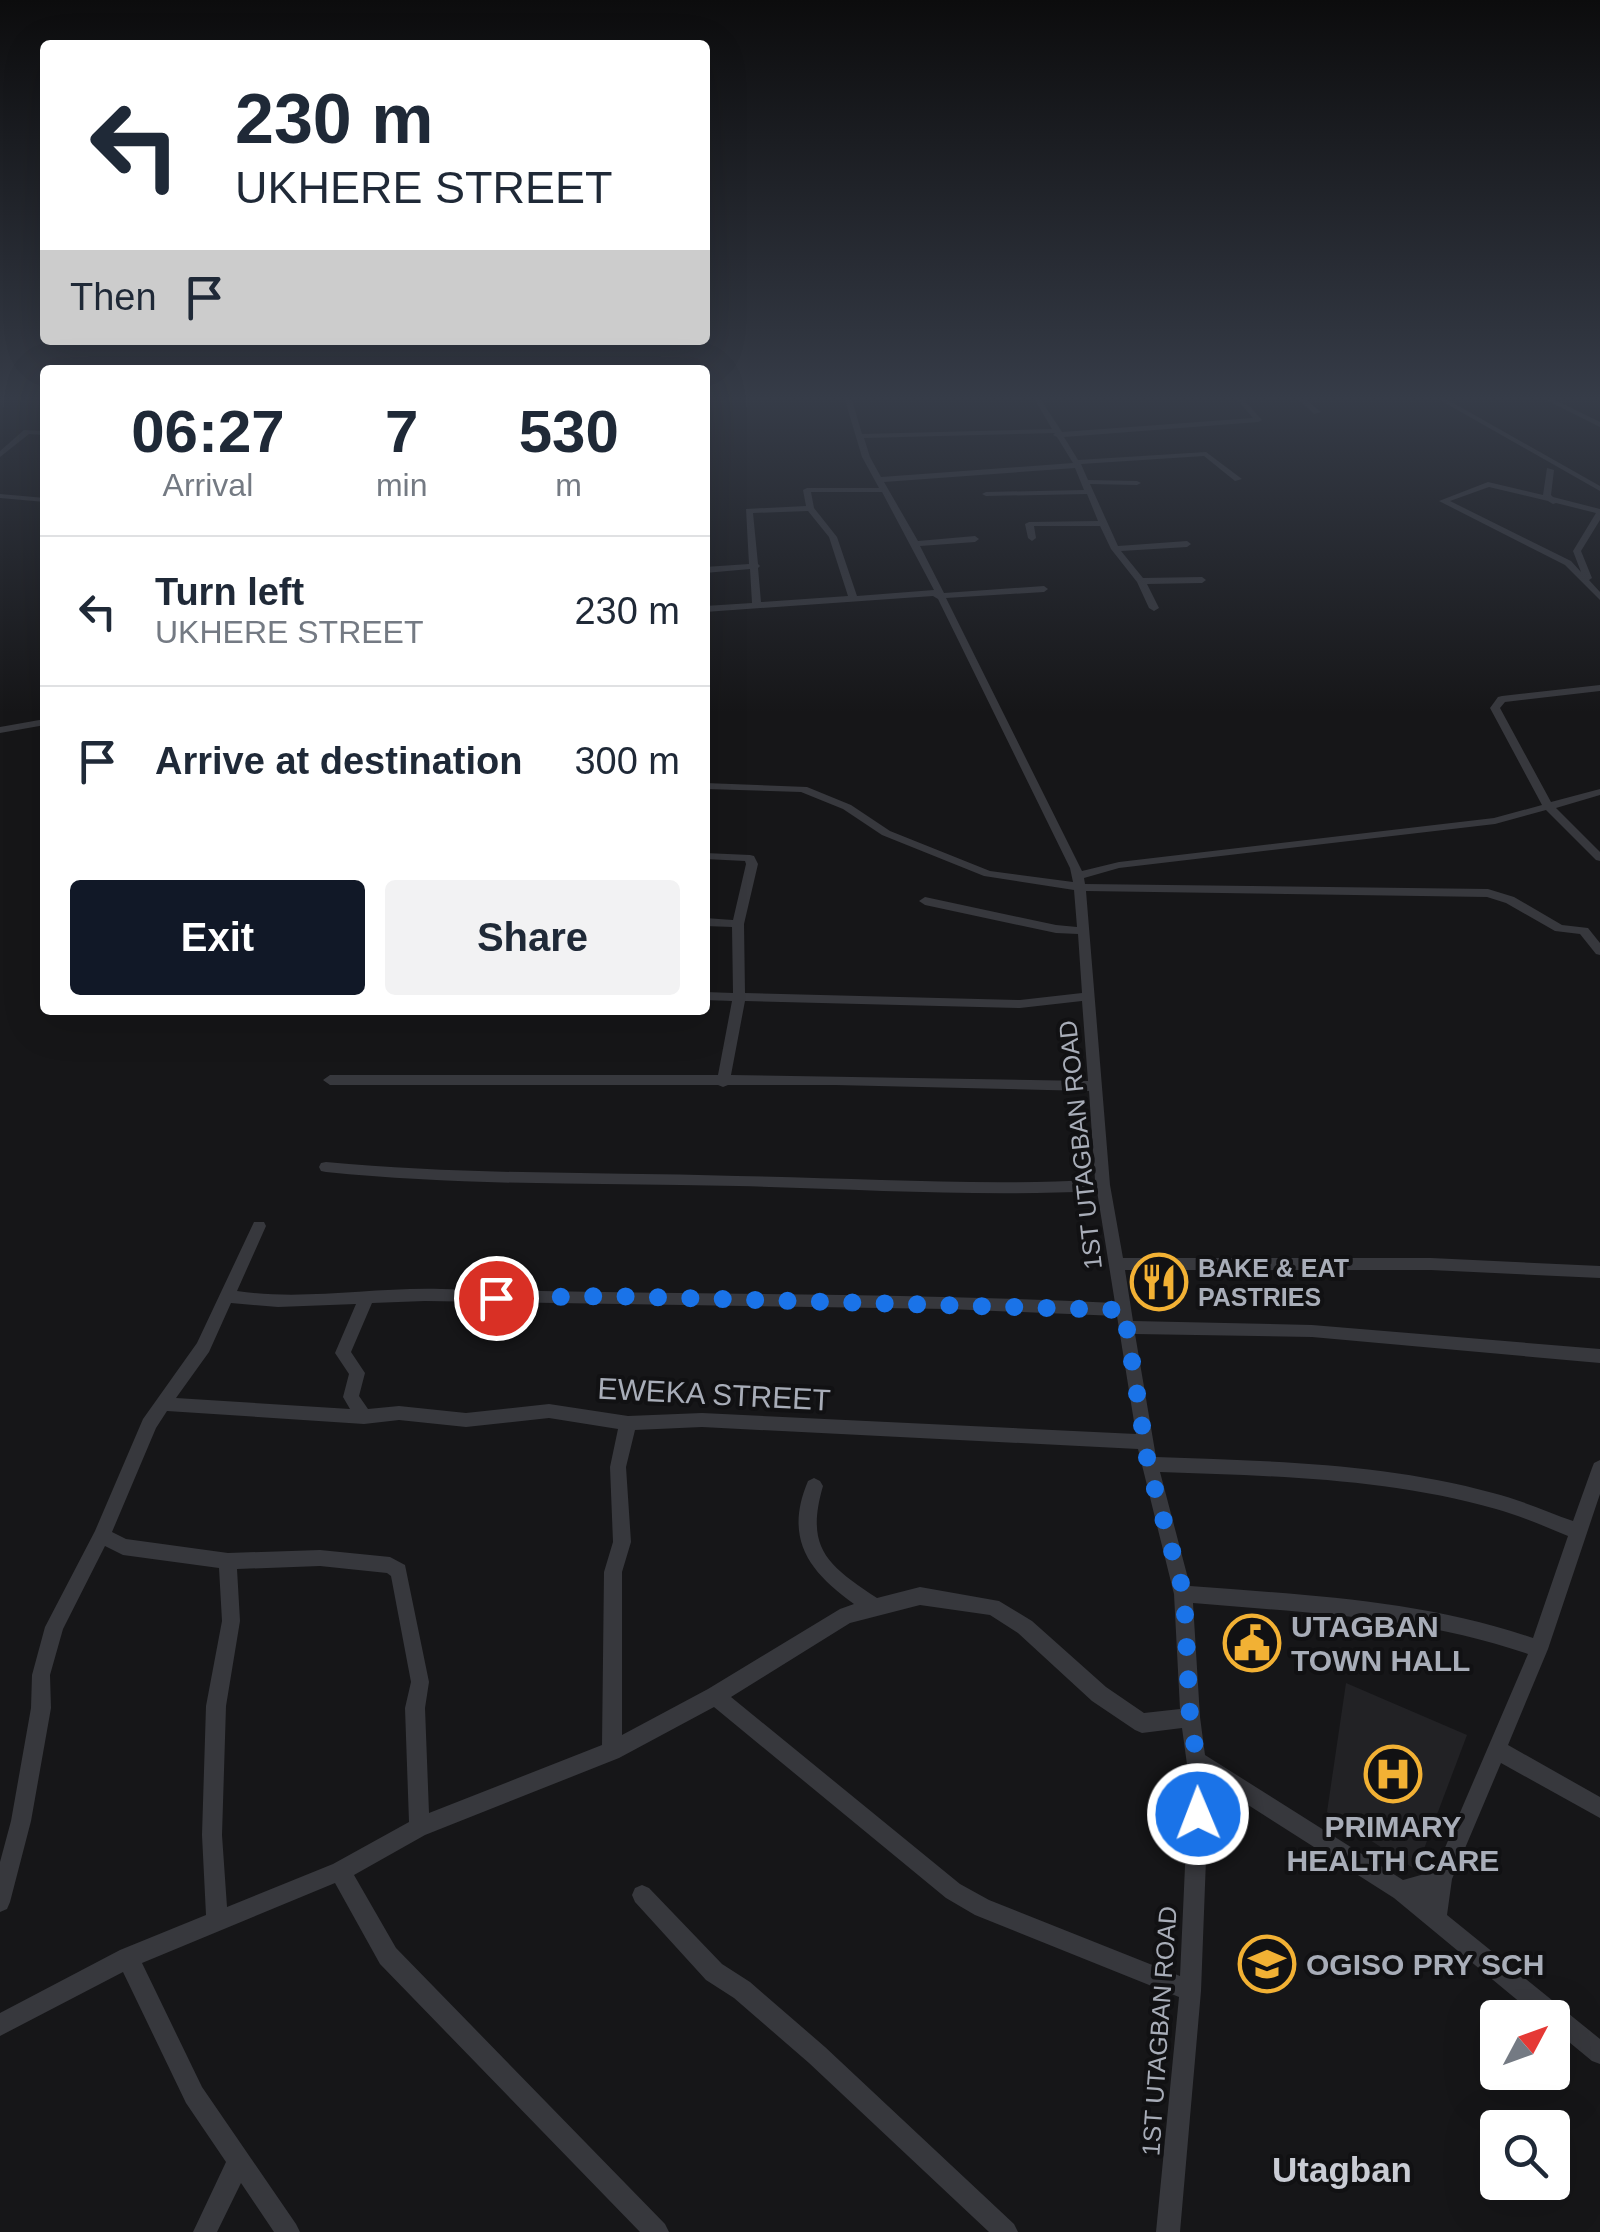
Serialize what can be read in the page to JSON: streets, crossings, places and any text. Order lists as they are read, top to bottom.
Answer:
{
  "streets": {
    "street": ["1ST UTAGBAN ROAD", "EWEKA STREET"]
  },
  "crossings": [
    ["1ST UTAGBAN ROAD", "EWEKA STREET"]
  ],
  "districts": ["Utagban"],
  "places": {
    "restaurant": ["BAKE & EAT PASTRIES"],
    "public building": ["UTAGBAN TOWN HALL"],
    "hospital": ["PRIMARY HEALTH CARE"],
    "school or university": ["OGISO PRY SCH"]
  },
  "north": "top right",
  "page": {
    "turn": ["230 m", "UKHERE STREET"],
    "then": "Then",
    "eta": [
      "06:27",
      "Arrival",
      "7",
      "min",
      "530",
      "m"
    ],
    "list": [
      {
        "name": "Turn left",
        "note": "UKHERE STREET",
        "value": "230 m"
      },
      {
        "name": "Arrive at destination",
        "value": "300 m"
      }
    ],
    "buttons": ["Exit", "Share"]
  }
}
